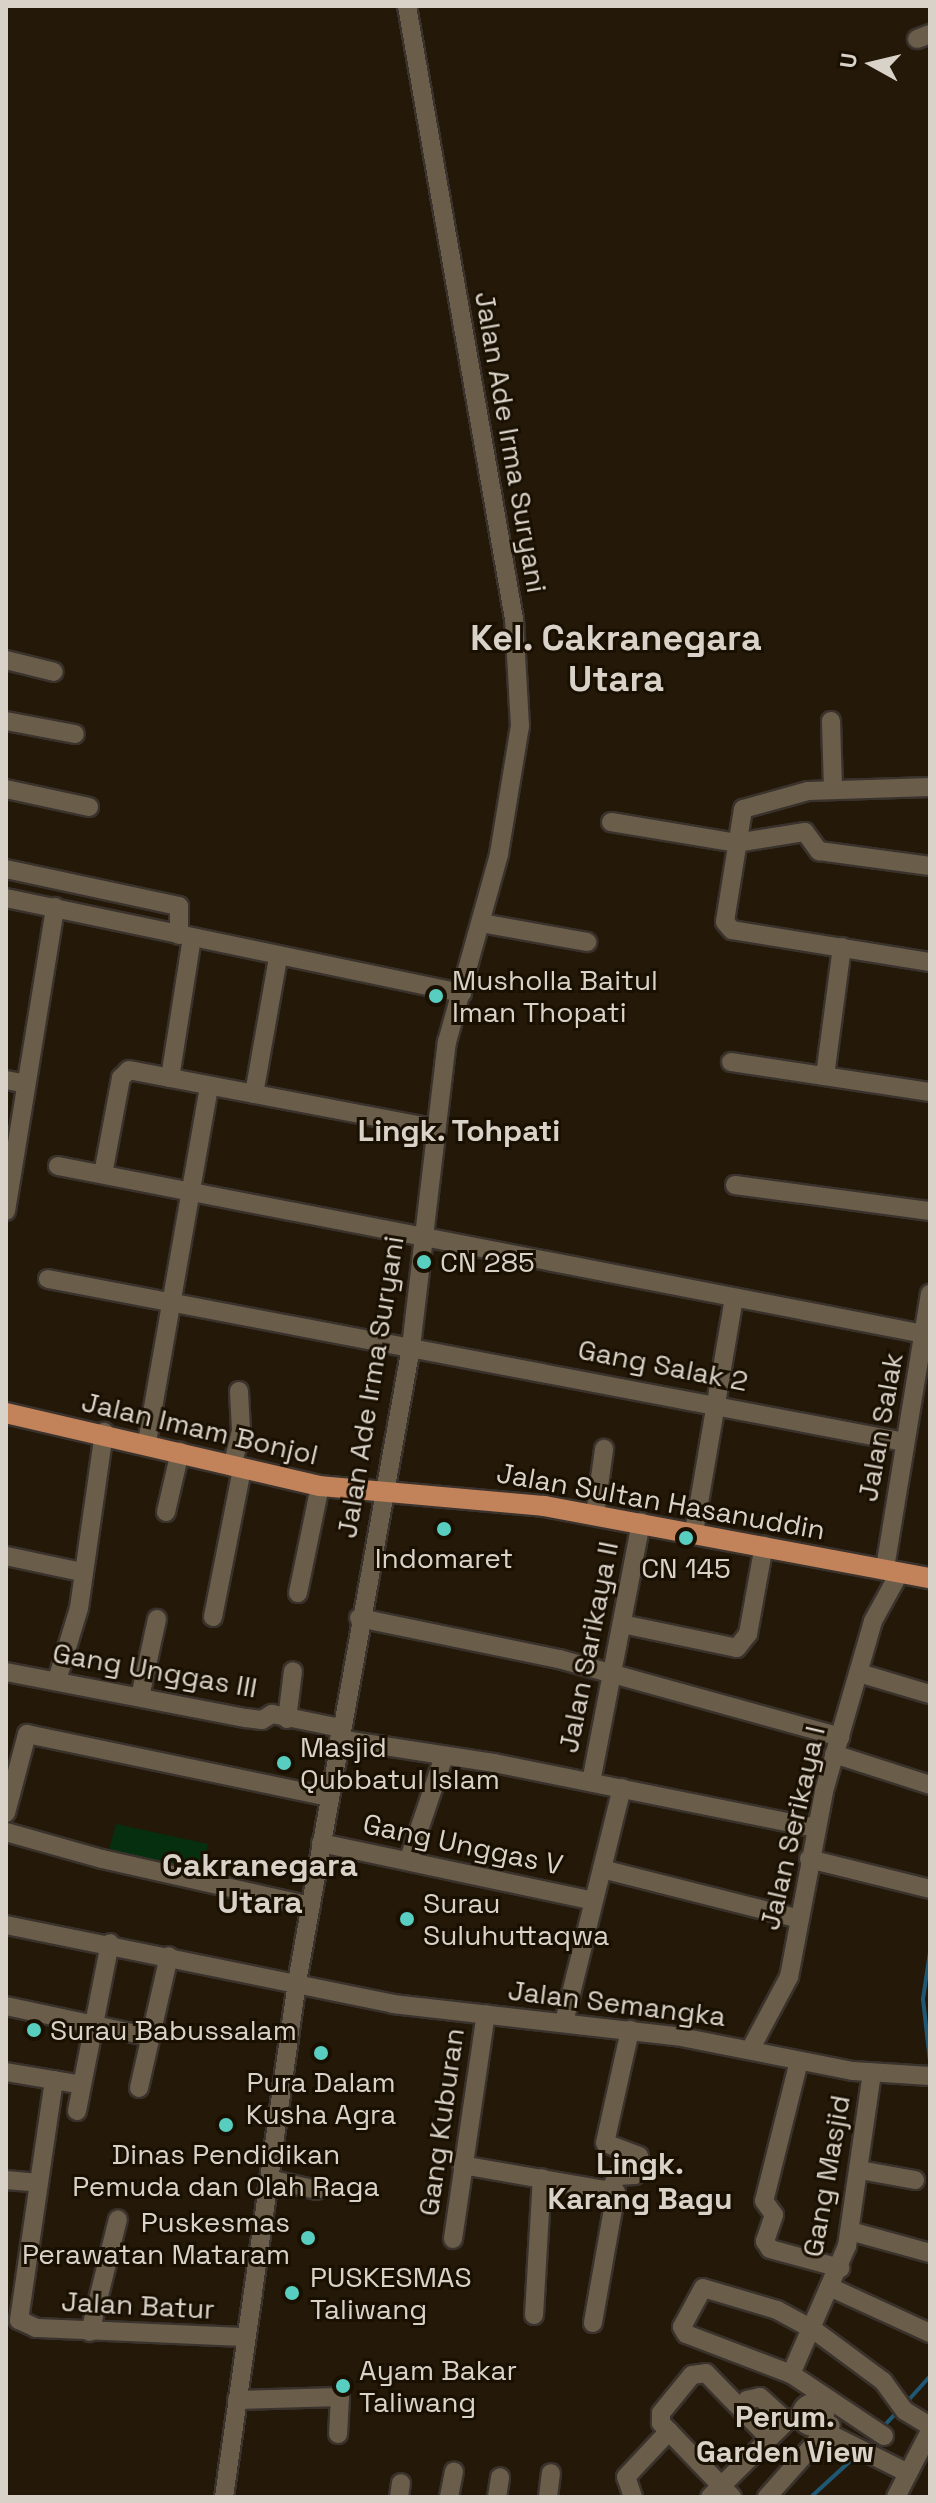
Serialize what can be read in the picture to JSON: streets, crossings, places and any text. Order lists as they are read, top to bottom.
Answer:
{
  "streets": {
    "main road": ["Jalan Imam Bonjol", "Jalan Sultan Hasanuddin"],
    "street": [
      "Jalan Ade Irma Suryani",
      "Gang Salak 2",
      "Jalan Salak",
      "Jalan Sarikaya II",
      "Gang Unggas III",
      "Jalan Serikaya I",
      "Gang Unggas V",
      "Jalan Semangka",
      "Gang Kuburan",
      "Gang Masjid",
      "Jalan Batur"
    ]
  },
  "crossings": [
    ["Jalan Ade Irma Suryani", "Gang Salak 2"],
    ["Jalan Ade Irma Suryani", "Jalan Imam Bonjol"],
    ["Jalan Ade Irma Suryani", "Jalan Sultan Hasanuddin"],
    ["Jalan Ade Irma Suryani", "Gang Unggas III"],
    ["Jalan Ade Irma Suryani", "Gang Unggas V"],
    ["Jalan Ade Irma Suryani", "Jalan Semangka"],
    ["Jalan Ade Irma Suryani", "Jalan Batur"],
    ["Gang Salak 2", "Jalan Salak"],
    ["Jalan Salak", "Jalan Sultan Hasanuddin"],
    ["Jalan Salak", "Jalan Serikaya I"],
    ["Jalan Imam Bonjol", "Jalan Sultan Hasanuddin"],
    ["Jalan Sultan Hasanuddin", "Jalan Sarikaya II"],
    ["Jalan Sultan Hasanuddin", "Jalan Serikaya I"],
    ["Jalan Sarikaya II", "Gang Unggas III"],
    ["Gang Unggas III", "Jalan Serikaya I"],
    ["Jalan Serikaya I", "Jalan Semangka"],
    ["Jalan Semangka", "Gang Kuburan"],
    ["Jalan Semangka", "Gang Masjid"]
  ],
  "districts": [
    "Kel. Cakranegara Utara",
    "Lingk. Tohpati",
    "Cakranegara Utara",
    "Lingk. Karang Bagu",
    "Perum. Garden View"
  ],
  "places": [
    "Musholla Baitul Iman Thopati",
    "CN 285",
    "Indomaret",
    "CN 145",
    "Masjid Qubbatul Islam",
    "Surau Suluhuttaqwa",
    "Surau Babussalam",
    "Pura Dalam Kusha Agra",
    "Dinas Pendidikan Pemuda dan Olah Raga",
    "Puskesmas Perawatan Mataram",
    "PUSKESMAS Taliwang",
    "Ayam Bakar Taliwang"
  ],
  "north": "left"
}
